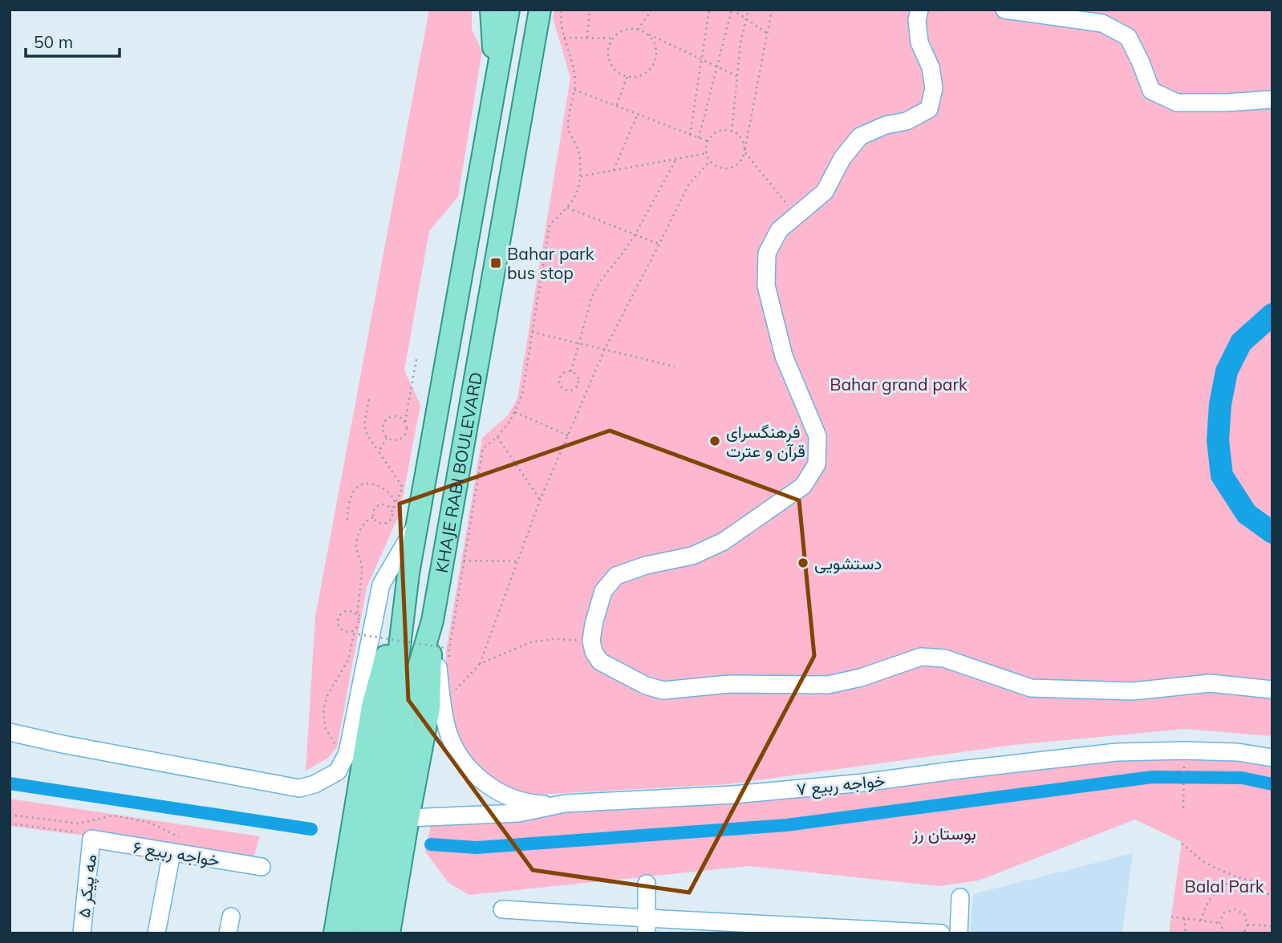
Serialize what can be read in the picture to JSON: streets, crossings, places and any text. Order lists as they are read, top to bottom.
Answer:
{
  "streets": {
    "main road": ["KHAJE RABI BOULEVARD"],
    "street": ["خواجه ربیع ۷", "خواجه ربیع ۶", "مه پیکر ۵"]
  },
  "crossings": [
    ["خواجه ربیع ۶", "مه پیکر ۵"]
  ],
  "parks": ["Bahar grand park", "بوستان رز", "Balal Park"],
  "places": {
    "transit": ["Bahar park bus stop"],
    "other": ["فرهنگسرای قرآن و عترت", "دستشویی"]
  },
  "scale_bar": "50 m"
}
